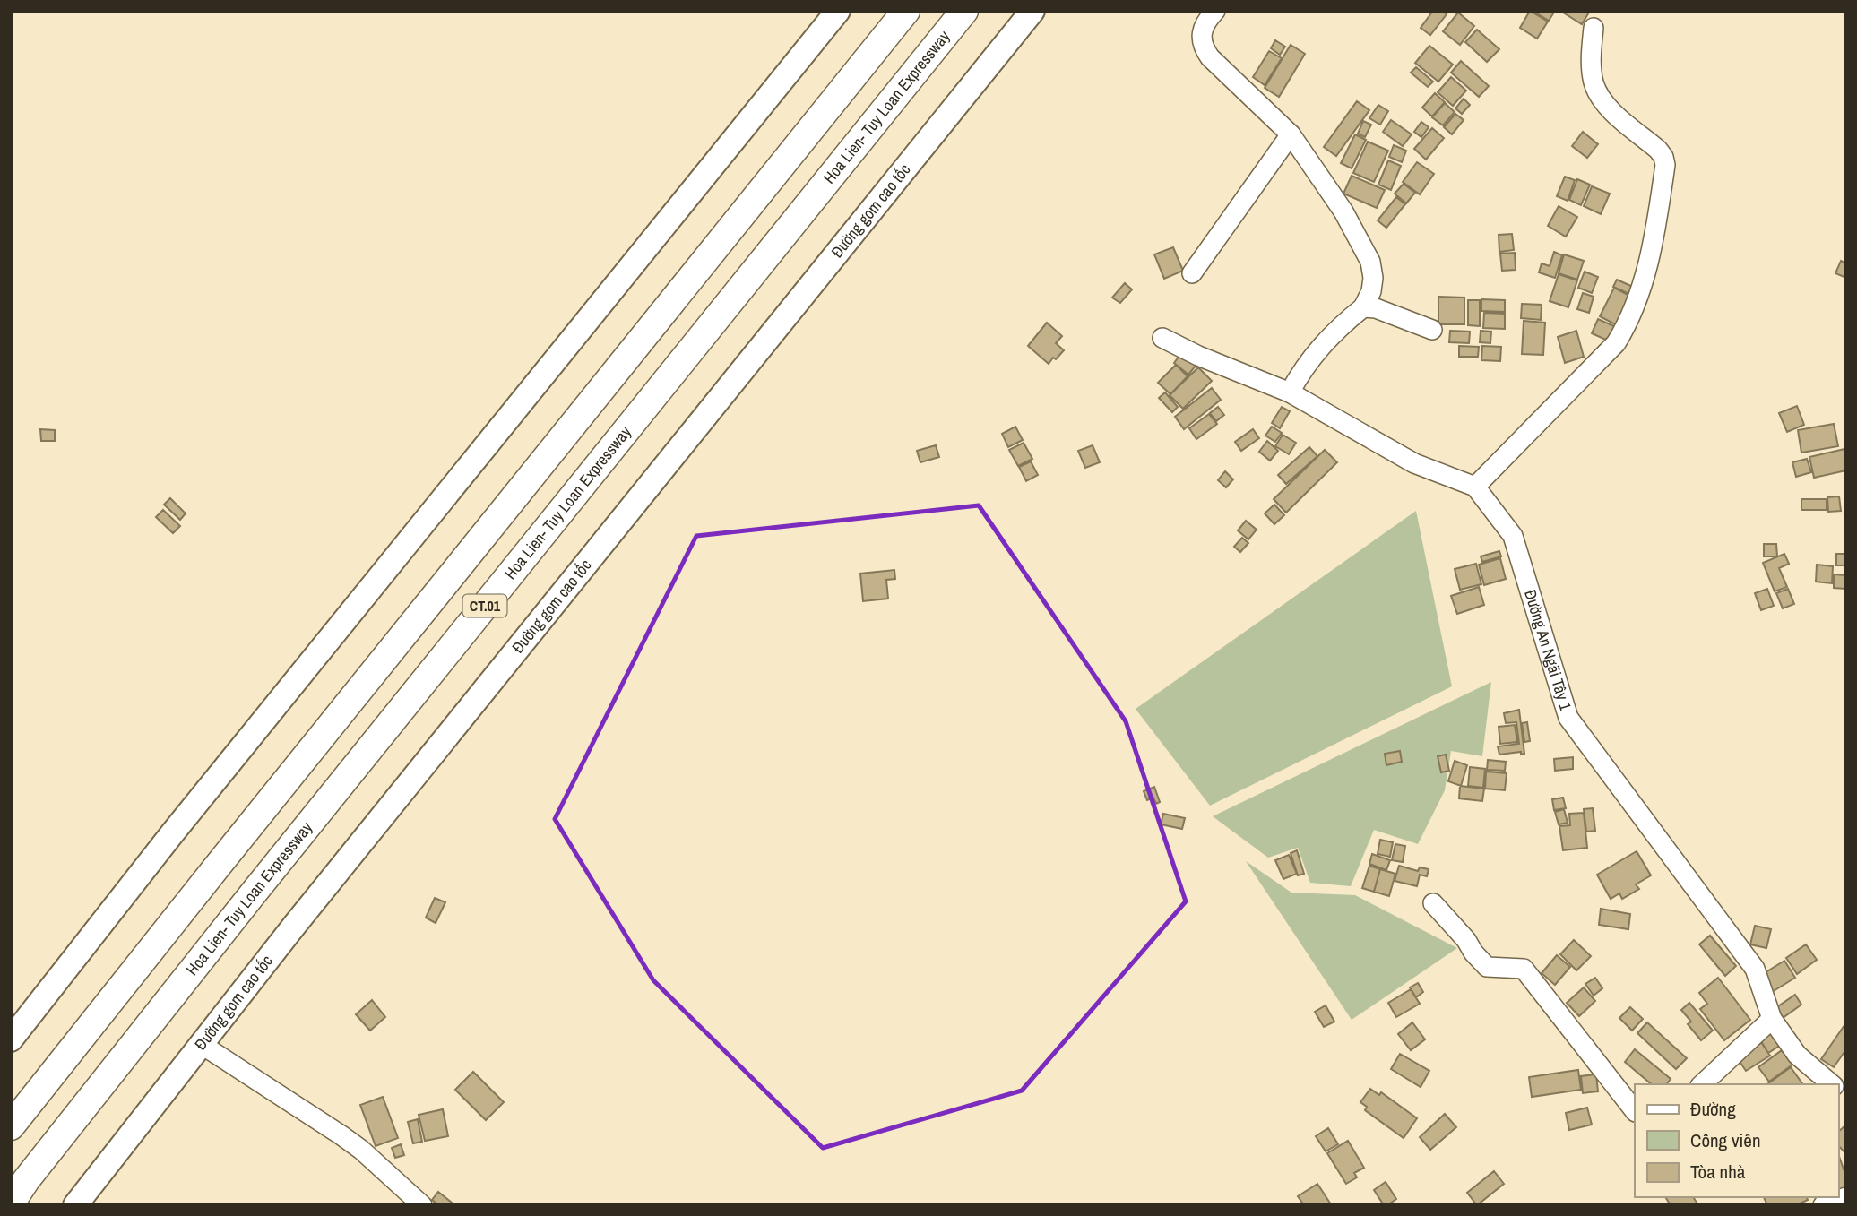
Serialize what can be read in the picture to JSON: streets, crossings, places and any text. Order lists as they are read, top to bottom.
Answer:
{
  "streets": {
    "highway": ["Hoa Lien- Tuy Loan Expressway", "CT.01"],
    "main road": ["Đường gom cao tốc"],
    "street": ["Đường An Ngãi Tây 1"]
  },
  "legend": ["Đường", "Công viên", "Tòa nhà"]
}
